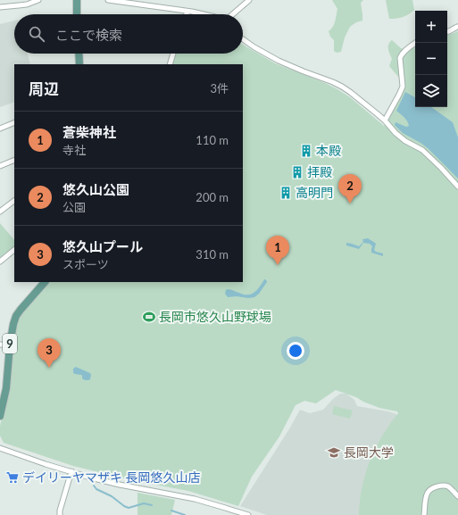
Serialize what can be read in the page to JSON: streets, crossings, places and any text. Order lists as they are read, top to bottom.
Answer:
{
  "streets": {
    "main road": ["9"]
  },
  "places": {
    "building": ["本殿", "拝殿", "高明門"],
    "sports": ["長岡市悠久山野球場"],
    "school or university": ["長岡大学"],
    "supermarket": ["デイリーヤマザキ 長岡悠久山店"]
  },
  "page": {
    "map_buttons": ["+", "−"],
    "search": "ここで検索",
    "heading": ["周辺", "3件"],
    "list": [
      {
        "mark": "1",
        "name": "蒼柴神社",
        "note": "寺社",
        "value": "110 m"
      },
      {
        "mark": "2",
        "name": "悠久山公園",
        "note": "公園",
        "value": "200 m"
      },
      {
        "mark": "3",
        "name": "悠久山プール",
        "note": "スポーツ",
        "value": "310 m"
      }
    ],
    "pins": ["2", "1", "3"]
  }
}
